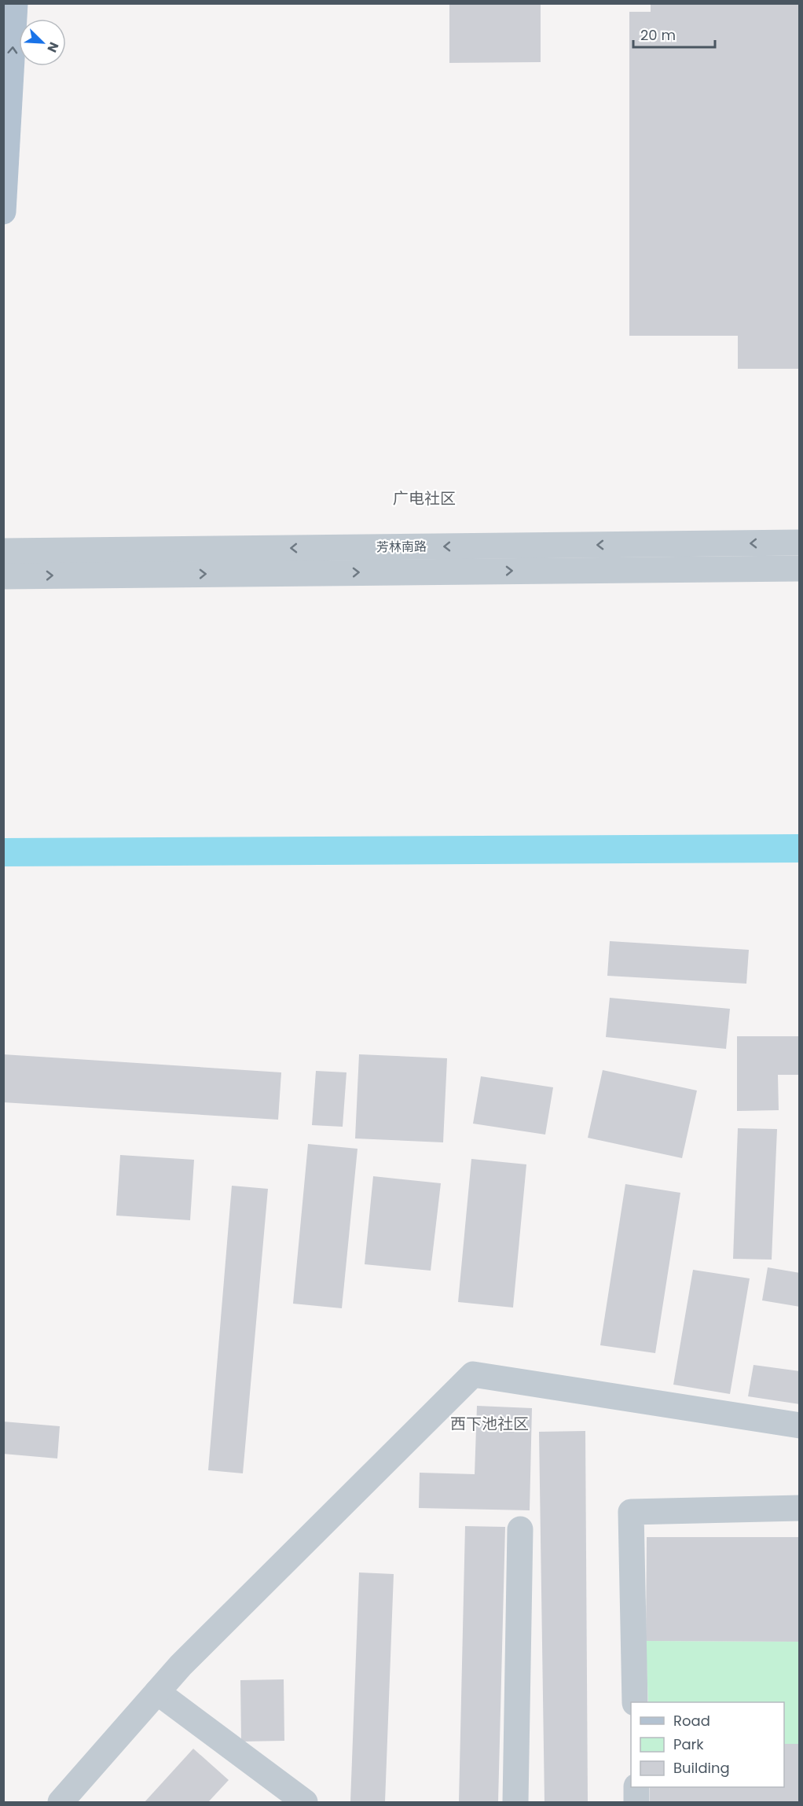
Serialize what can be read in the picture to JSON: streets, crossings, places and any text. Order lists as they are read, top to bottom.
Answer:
{
  "streets": {
    "street": ["芳林南路"]
  },
  "districts": ["广电社区", "西下池社区"],
  "legend": ["Road", "Park", "Building"],
  "scale_bar": "20 m",
  "north": "bottom right"
}
